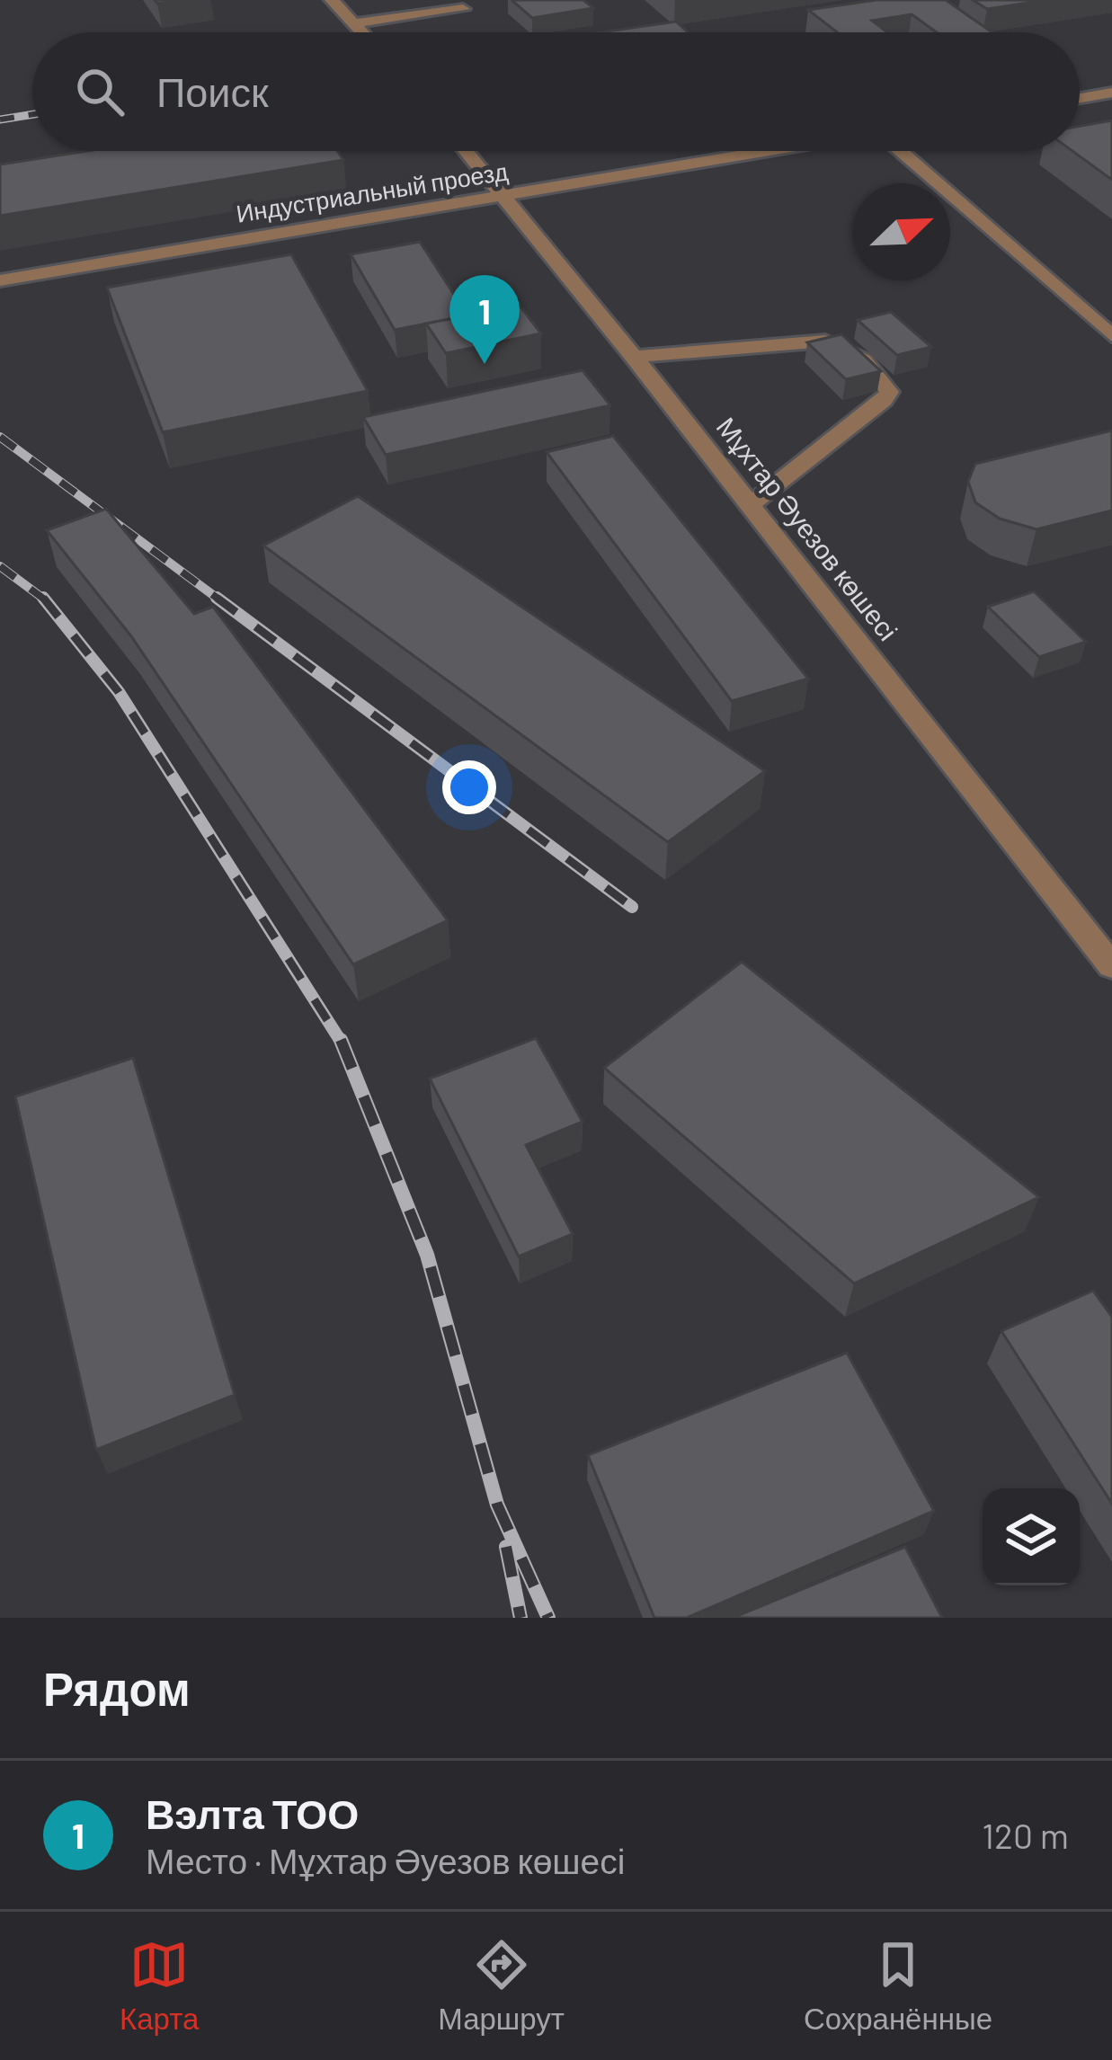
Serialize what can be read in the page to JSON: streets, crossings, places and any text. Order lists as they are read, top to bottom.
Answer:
{
  "streets": {
    "street": ["Индустриальный проезд", "Мұхтар Әуезов көшесі"]
  },
  "crossings": [
    ["Индустриальный проезд", "Мұхтар Әуезов көшесі"]
  ],
  "north": "top right",
  "page": {
    "search": "Поиск",
    "pins": "1",
    "heading": "Рядом",
    "list": [
      {
        "mark": "1",
        "name": "Вэлта ТОО",
        "note": "Место · Мұхтар Әуезов көшесі",
        "value": "120 m"
      }
    ],
    "nav": ["Карта", "Маршрут", "Сохранённые"]
  }
}
